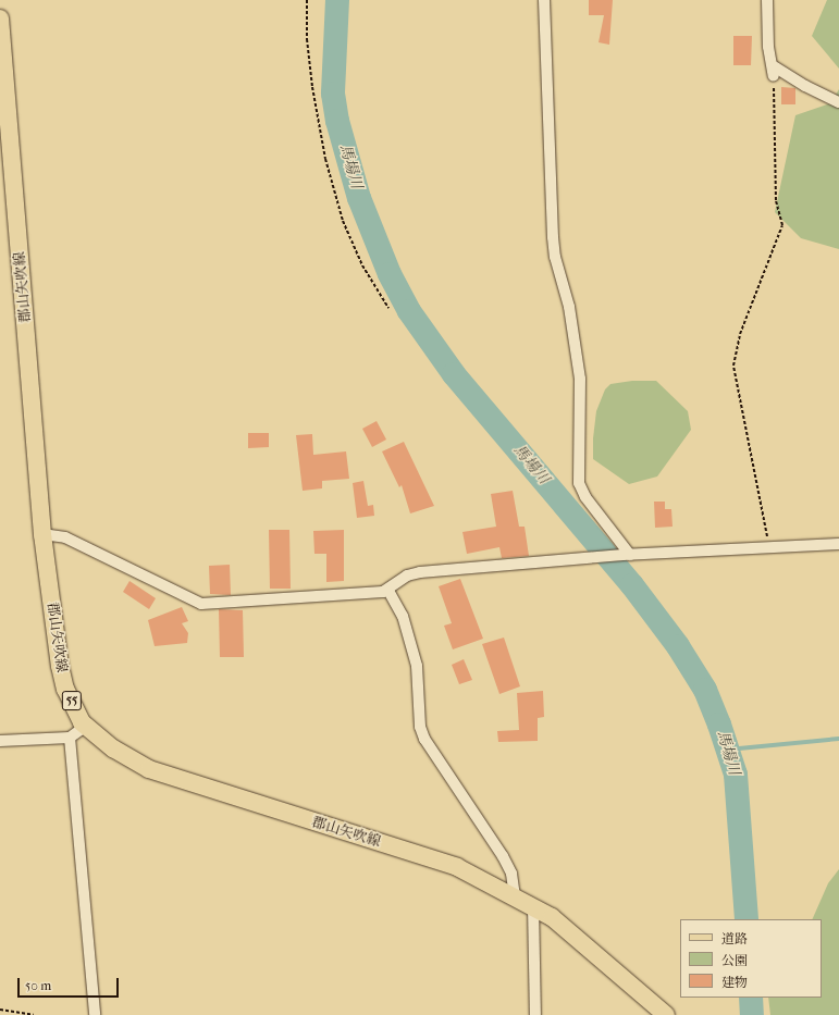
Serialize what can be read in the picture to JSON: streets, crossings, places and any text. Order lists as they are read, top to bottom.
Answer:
{
  "streets": {
    "main road": ["郡山矢吹線", "55"]
  },
  "water": ["馬場川"],
  "legend": ["道路", "公園", "建物"],
  "scale_bar": "50 m"
}
